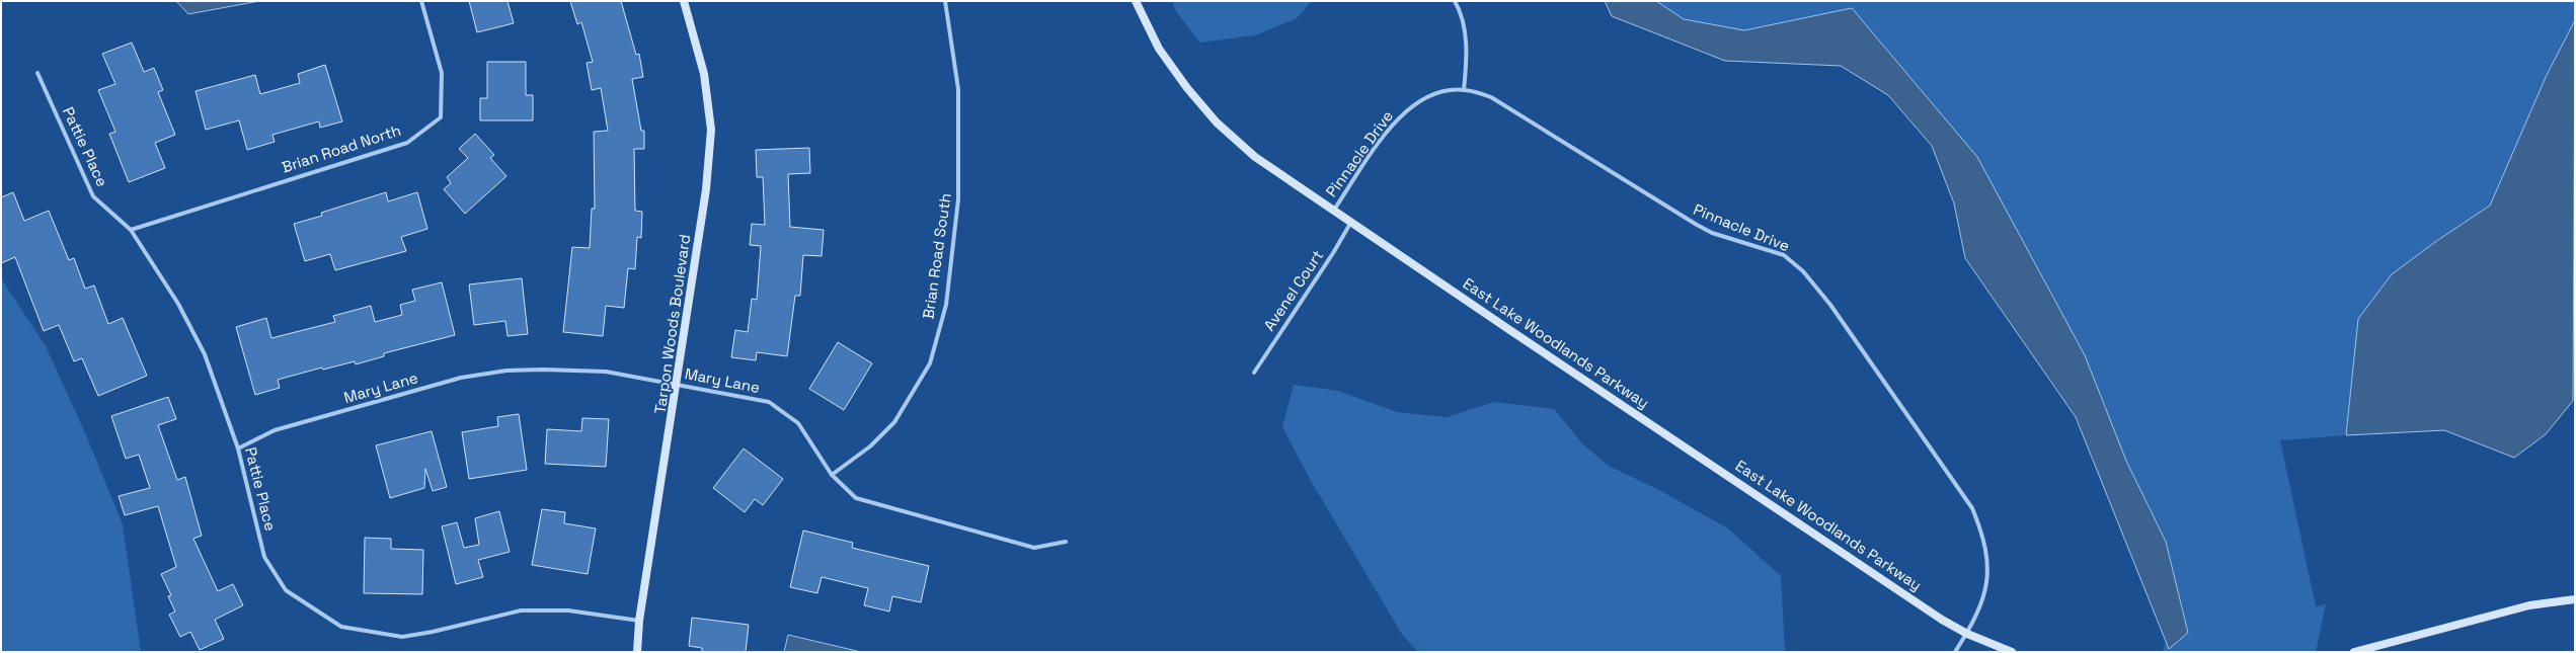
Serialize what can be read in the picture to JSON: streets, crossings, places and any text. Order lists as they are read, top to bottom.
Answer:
{
  "streets": {
    "street": [
      "Pattie Place",
      "Brian Road North",
      "Pinnacle Drive",
      "Brian Road South",
      "Avenel Court",
      "Tarpon Woods Boulevard",
      "East Lake Woodlands Parkway",
      "Mary Lane"
    ]
  },
  "crossings": [
    ["Pattie Place", "Brian Road North"],
    ["Pattie Place", "Tarpon Woods Boulevard"],
    ["Pattie Place", "Mary Lane"],
    ["Pinnacle Drive", "East Lake Woodlands Parkway"],
    ["Brian Road South", "Mary Lane"],
    ["Avenel Court", "East Lake Woodlands Parkway"],
    ["Tarpon Woods Boulevard", "Mary Lane"]
  ]
}
